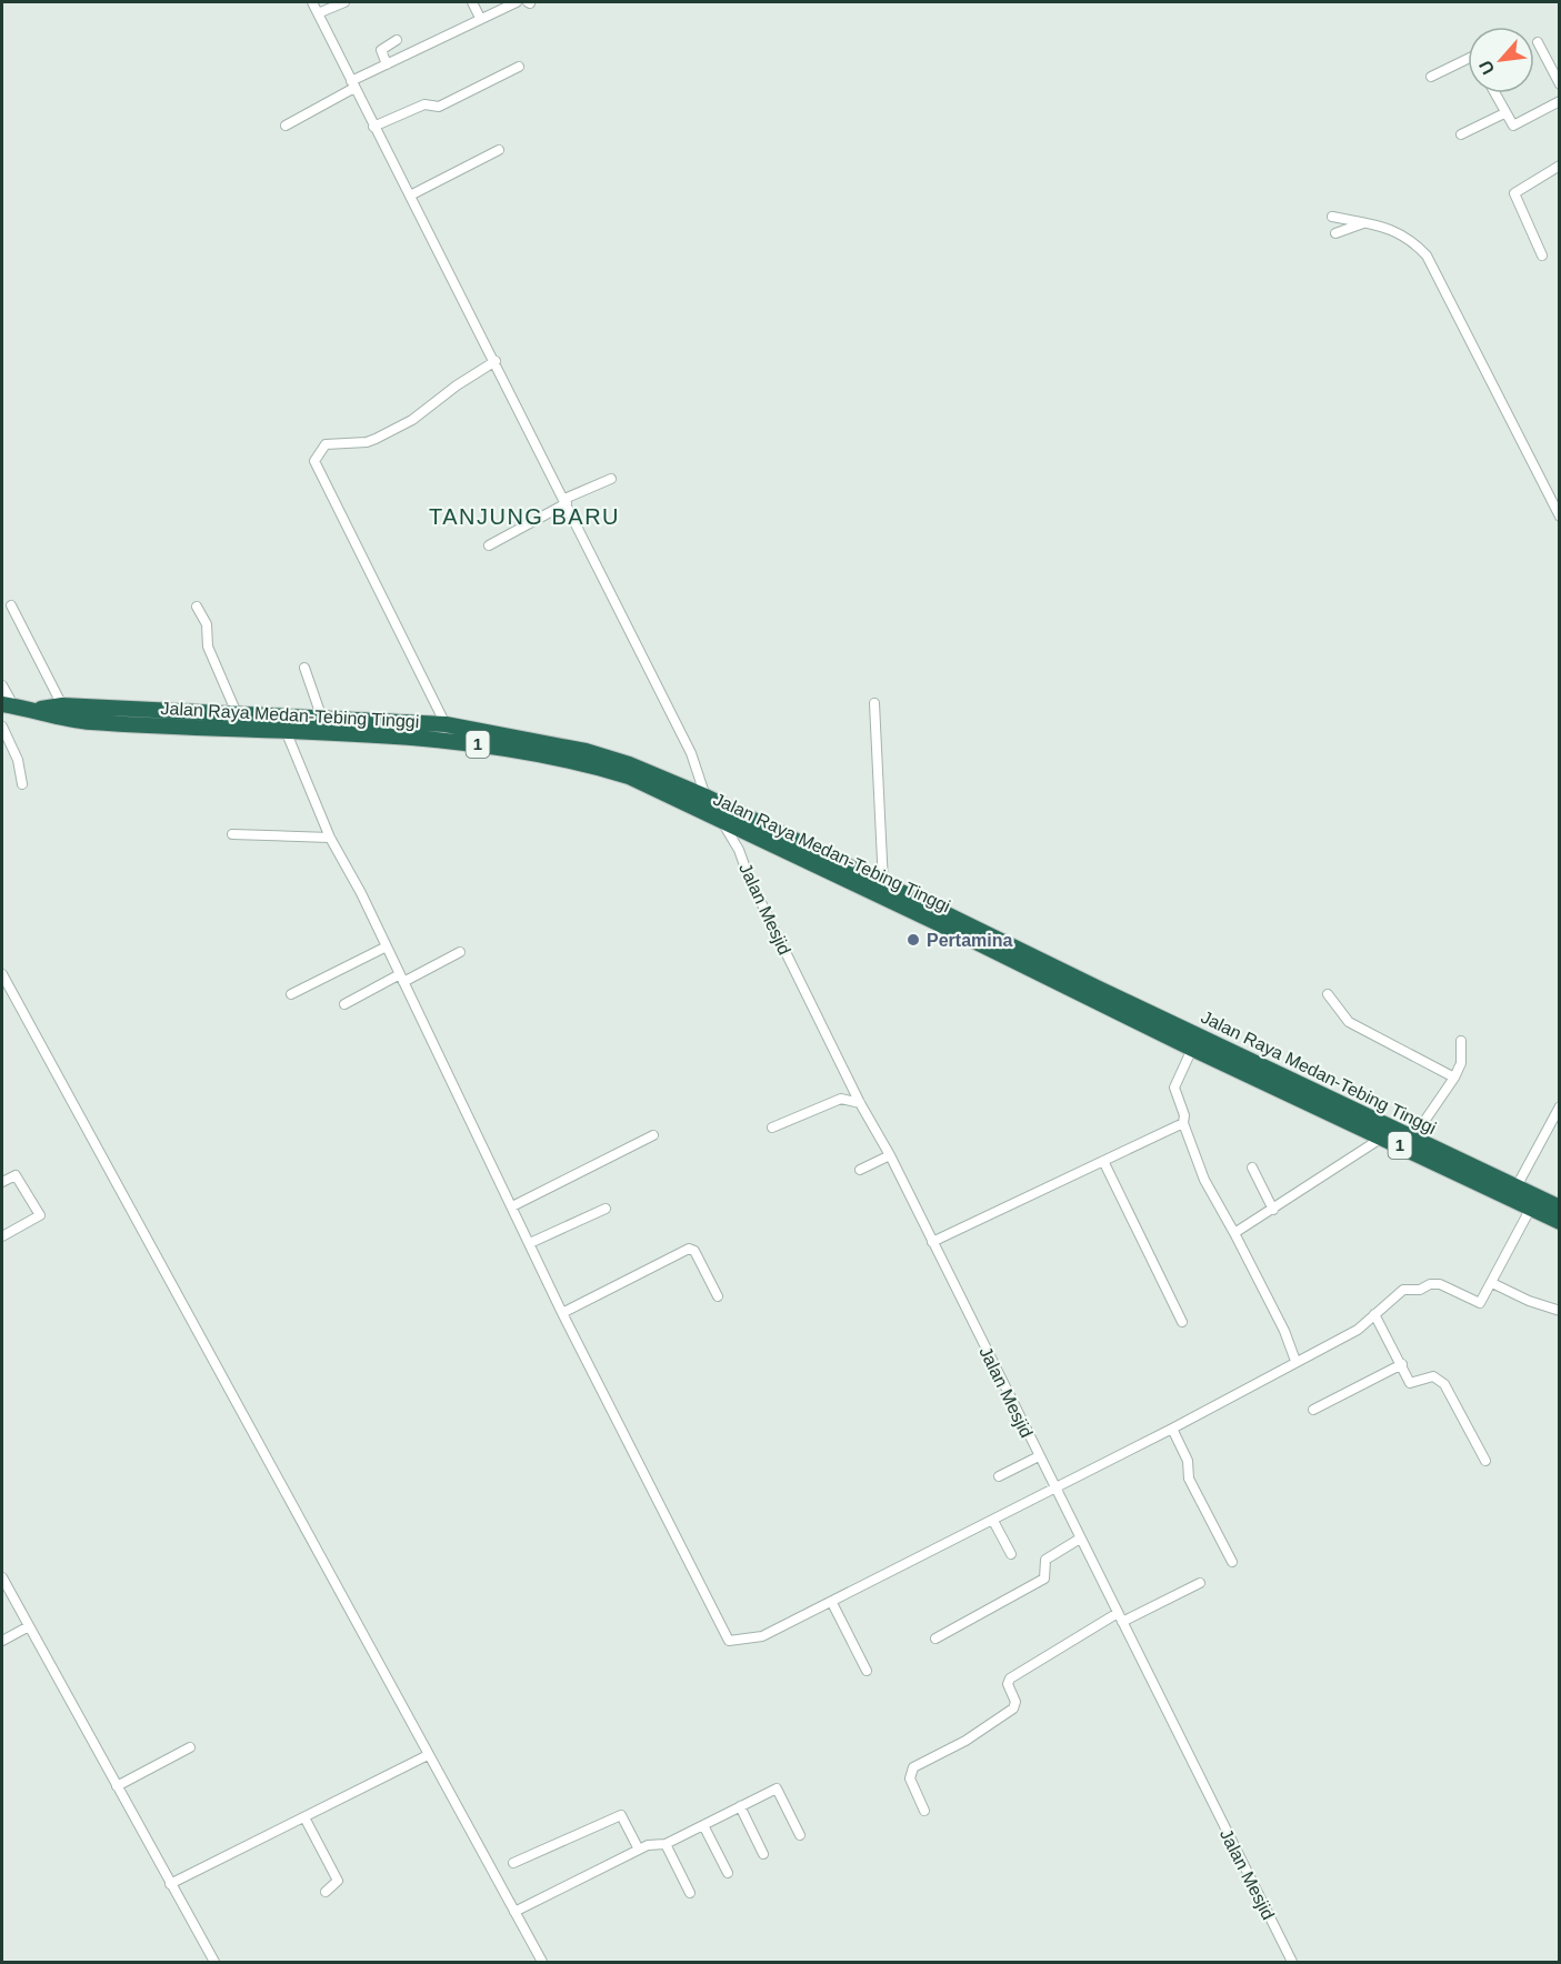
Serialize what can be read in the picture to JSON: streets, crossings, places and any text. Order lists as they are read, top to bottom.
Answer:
{
  "streets": {
    "highway": ["Jalan Raya Medan-Tebing Tinggi", "1"],
    "street": ["Jalan Mesjid"]
  },
  "crossings": [
    ["Jalan Raya Medan-Tebing Tinggi", "Jalan Mesjid"]
  ],
  "districts": ["TANJUNG BARU"],
  "places": ["Pertamina"],
  "north": "bottom left"
}
